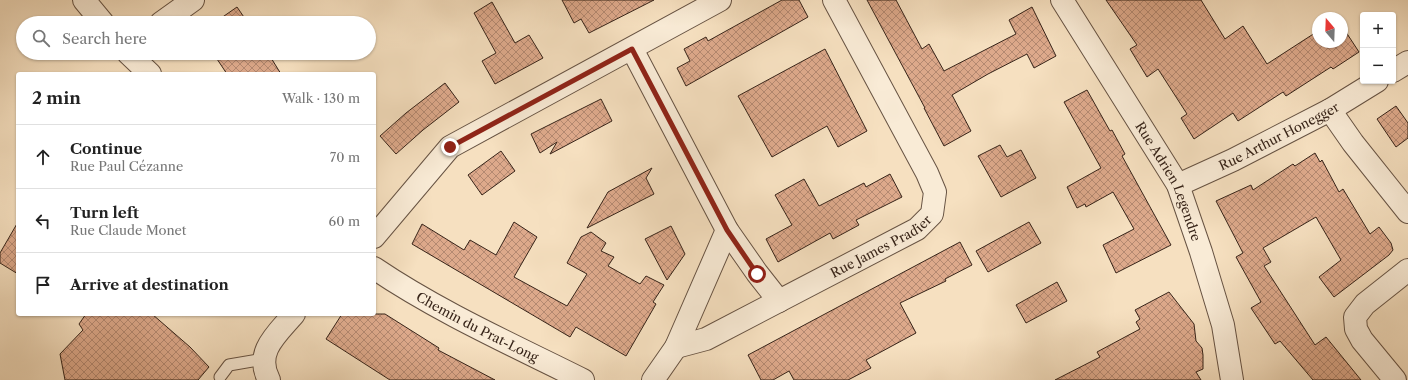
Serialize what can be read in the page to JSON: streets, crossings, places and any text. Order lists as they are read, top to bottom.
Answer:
{
  "streets": {
    "street": [
      "Rue Arthur Honegger",
      "Rue Adrien Legendre",
      "Rue James Pradier",
      "Chemin du Prat-Long"
    ]
  },
  "crossings": [
    ["Rue Arthur Honegger", "Rue Adrien Legendre"]
  ],
  "north": "top",
  "page": {
    "map_buttons": ["+", "−"],
    "search": "Search here",
    "heading": ["2 min", "Walk · 130 m"],
    "list": [
      ["Continue", "Rue Paul Cézanne", "70 m"],
      ["Turn left", "Rue Claude Monet", "60 m"],
      "Arrive at destination"
    ]
  }
}
